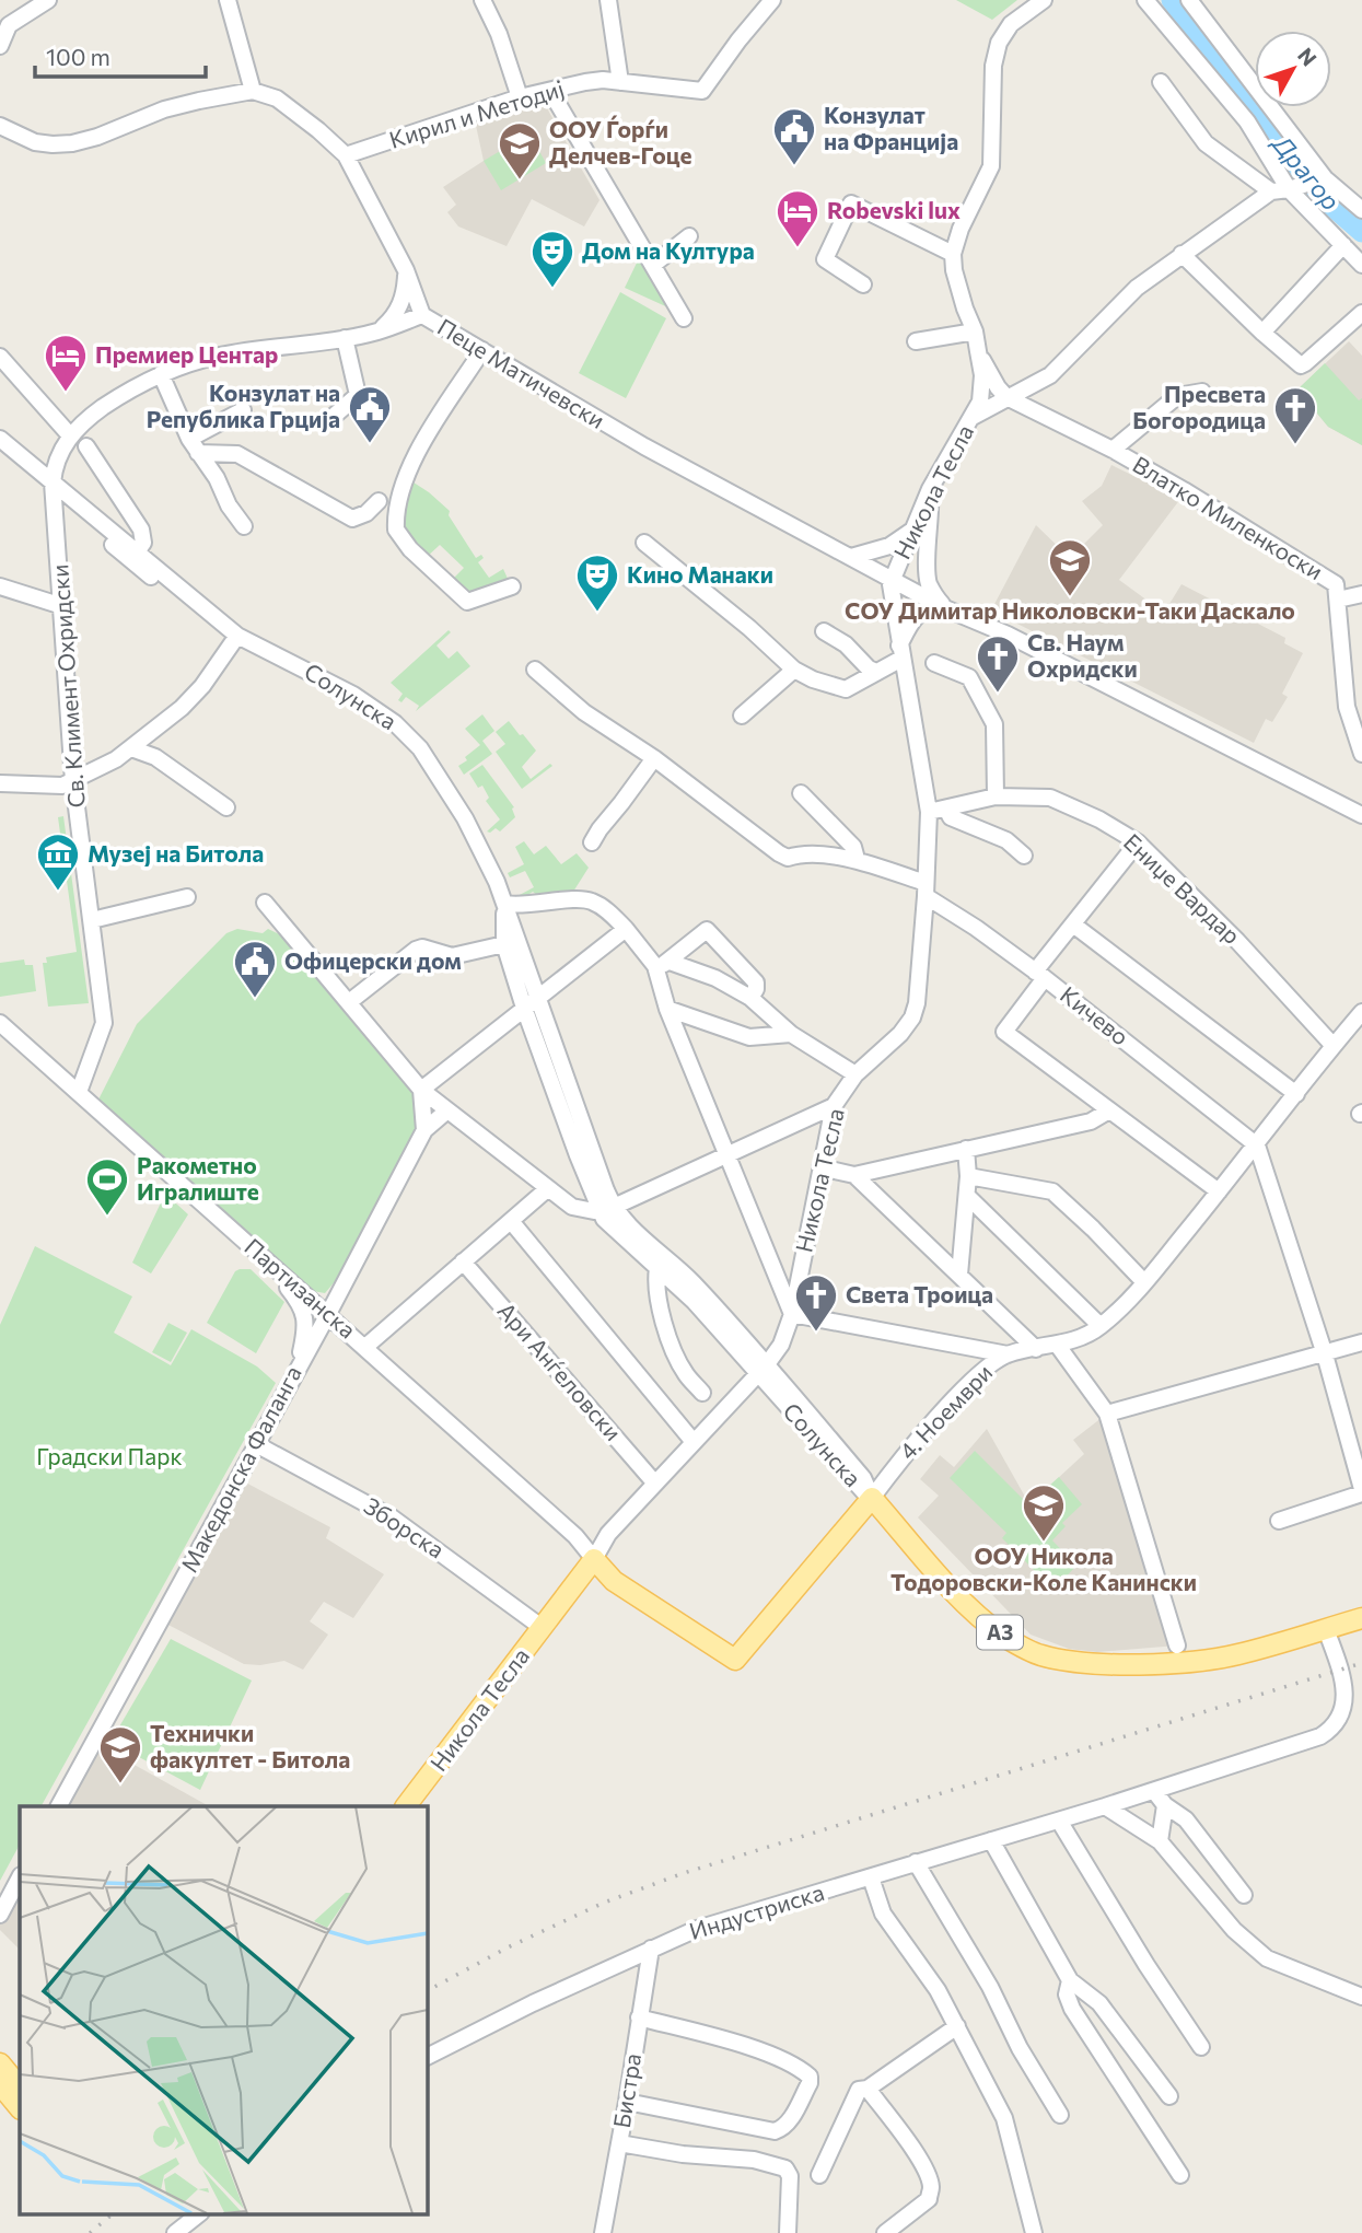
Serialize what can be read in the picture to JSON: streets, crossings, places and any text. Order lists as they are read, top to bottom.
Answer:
{
  "streets": {
    "main road": ["Никола Тесла", "4. Ноември", "A3"],
    "street": [
      "Кирил и Методиј",
      "Пеце Матичевски",
      "Влатко Миленкоски",
      "Св. Климент Охридски",
      "Солунска",
      "Ениџе Вардар",
      "Кичево",
      "Партизанска",
      "Ари Анѓеловски",
      "Македонска Фаланга",
      "Зборска",
      "Индустриска",
      "Бистра"
    ]
  },
  "crossings": [
    ["Кирил и Методиј", "Пеце Матичевски"],
    ["Пеце Матичевски", "Никола Тесла"],
    ["Пеце Матичевски", "Св. Климент Охридски"],
    ["Никола Тесла", "Влатко Миленкоски"],
    ["Никола Тесла", "Солунска"],
    ["Никола Тесла", "Ениџе Вардар"],
    ["Никола Тесла", "Кичево"],
    ["Никола Тесла", "Партизанска"],
    ["Никола Тесла", "Ари Анѓеловски"],
    ["Никола Тесла", "4. Ноември"],
    ["Никола Тесла", "Зборска"],
    ["Св. Климент Охридски", "Солунска"],
    ["Св. Климент Охридски", "Партизанска"],
    ["Солунска", "4. Ноември"],
    ["Солунска", "A3"],
    ["Ениџе Вардар", "4. Ноември"],
    ["Кичево", "4. Ноември"],
    ["Партизанска", "4. Ноември"],
    ["Партизанска", "Македонска Фаланга"],
    ["4. Ноември", "A3"],
    ["Македонска Фаланга", "Зборска"],
    ["A3", "Индустриска"],
    ["Индустриска", "Бистра"]
  ],
  "water": ["Драгор"],
  "parks": ["Градски Парк"],
  "places": {
    "public building": ["Конзулат на Франција", "Конзулат на Република Грција", "Офицерски дом"],
    "school or university": [
      "ООУ Ѓорѓи Делчев-Гоце",
      "СОУ Димитар Николовски-Таки Даскало",
      "ООУ Никола Тодоровски-Коле Канински",
      "Технички факултет - Битола"
    ],
    "hotel": ["Robevski lux", "Премиер Центар"],
    "theatre": ["Дом на Култура", "Кино Манаки"],
    "church": ["Пресвета Богородица", "Св. Наум Охридски", "Света Троица"],
    "museum": ["Музеј на Битола"],
    "sports": ["Ракометно Игралиште"]
  },
  "scale_bar": "100 m",
  "north": "top right"
}
